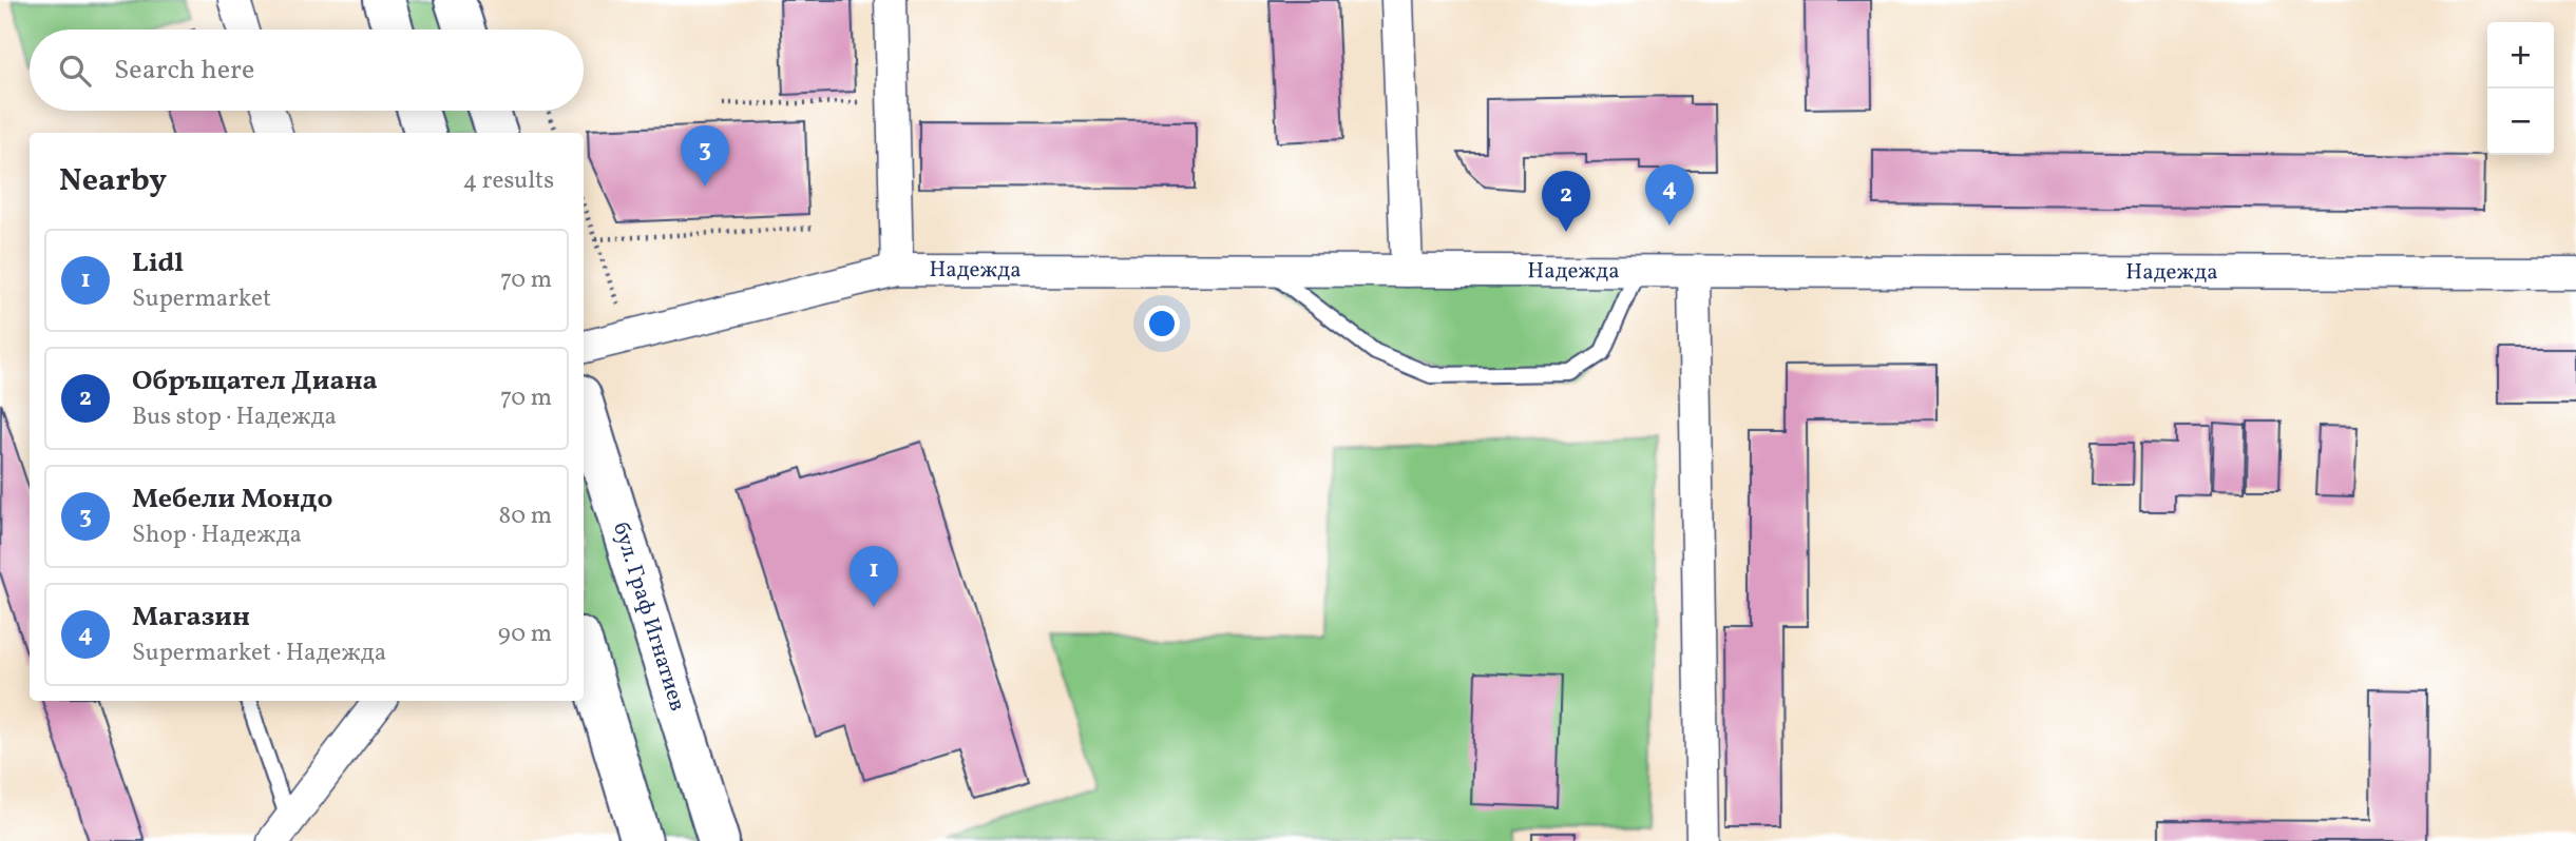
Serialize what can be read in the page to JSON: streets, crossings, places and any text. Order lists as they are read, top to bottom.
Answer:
{
  "streets": {
    "main road": ["бул. Граф Игнатиев"],
    "street": ["Надежда"]
  },
  "page": {
    "map_buttons": ["+", "−"],
    "search": "Search here",
    "pins": [
      "3",
      "4",
      "2",
      "1"
    ],
    "heading": ["Nearby", "4 results"],
    "list": [
      {
        "mark": "1",
        "name": "Lidl",
        "note": "Supermarket",
        "value": "70 m"
      },
      {
        "mark": "2",
        "name": "Обръщател Диана",
        "note": "Bus stop · Надежда",
        "value": "70 m"
      },
      {
        "mark": "3",
        "name": "Мебели Мондо",
        "note": "Shop · Надежда",
        "value": "80 m"
      },
      {
        "mark": "4",
        "name": "Магазин",
        "note": "Supermarket · Надежда",
        "value": "90 m"
      }
    ]
  }
}
